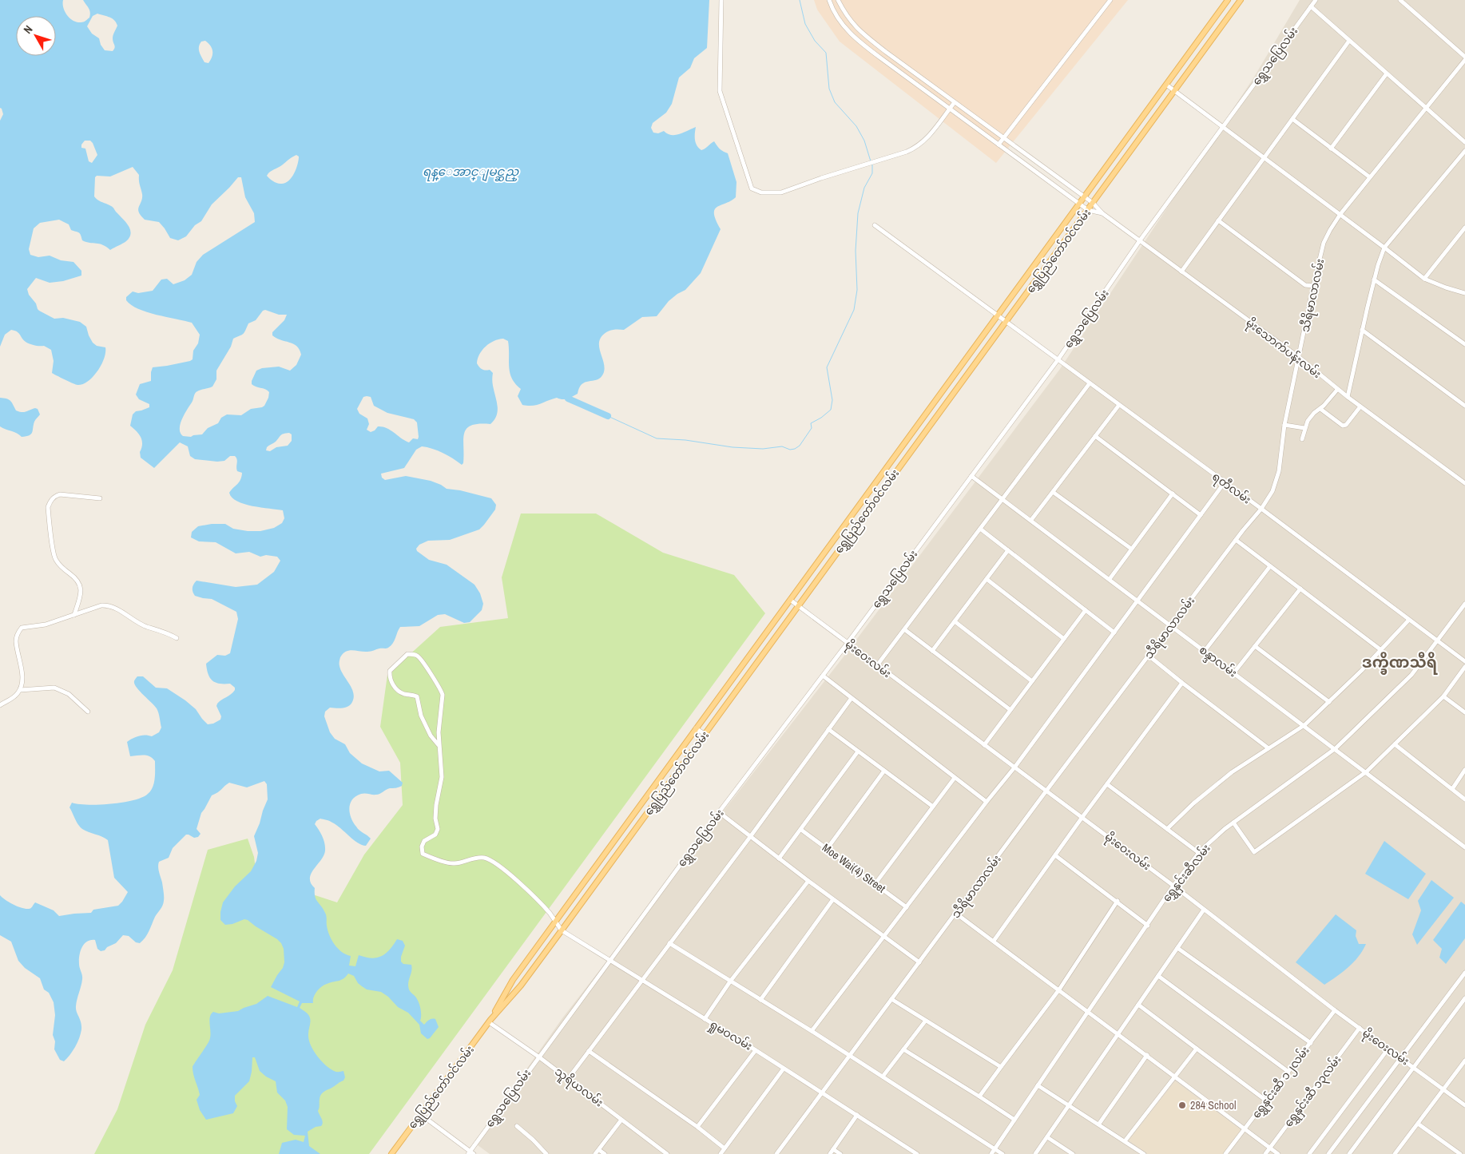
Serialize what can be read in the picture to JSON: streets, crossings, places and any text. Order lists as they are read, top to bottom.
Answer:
{
  "streets": {
    "main road": ["ရွှေပြည်တော်ဝင်လမ်း"],
    "street": [
      "ရွှေသပြေလမ်း",
      "သီရိမာလာလမ်း",
      "မိုးသောက်ပန်းလမ်း",
      "ရတီလမ်း",
      "မိုးဝေးလမ်း",
      "စန္ဒာလမ်း",
      "Moe Wai(4) Street",
      "ရွှေနှင်းဆီလမ်း",
      "ရှုမဝလမ်း",
      "ရွှေနှင်းဆီ ၁၂လမ်း",
      "သူရိယလမ်း",
      "ရွှေနှင်းဆီ ၁၃လမ်း"
    ]
  },
  "crossings": [
    ["ရွှေသပြေလမ်း", "မိုးသောက်ပန်းလမ်း"],
    ["ရွှေသပြေလမ်း", "ရတီလမ်း"],
    ["ရွှေသပြေလမ်း", "မိုးဝေးလမ်း"],
    ["ရွှေသပြေလမ်း", "စန္ဒာလမ်း"],
    ["ရွှေသပြေလမ်း", "ရှုမဝလမ်း"],
    ["ရွှေသပြေလမ်း", "သူရိယလမ်း"],
    ["ရွှေပြည်တော်ဝင်လမ်း", "ရတီလမ်း"],
    ["ရွှေပြည်တော်ဝင်လမ်း", "မိုးဝေးလမ်း"],
    ["ရွှေပြည်တော်ဝင်လမ်း", "ရှုမဝလမ်း"],
    ["ရွှေပြည်တော်ဝင်လမ်း", "သူရိယလမ်း"],
    ["သီရိမာလာလမ်း", "မိုးသောက်ပန်းလမ်း"],
    ["သီရိမာလာလမ်း", "ရတီလမ်း"],
    ["သီရိမာလာလမ်း", "မိုးဝေးလမ်း"],
    ["သီရိမာလာလမ်း", "စန္ဒာလမ်း"],
    ["သီရိမာလာလမ်း", "ရှုမဝလမ်း"],
    ["ရတီလမ်း", "ရွှေနှင်းဆီလမ်း"],
    ["မိုးဝေးလမ်း", "ရွှေနှင်းဆီလမ်း"],
    ["မိုးဝေးလမ်း", "ရွှေနှင်းဆီ ၁၂လမ်း"],
    ["မိုးဝေးလမ်း", "ရွှေနှင်းဆီ ၁၃လမ်း"],
    ["စန္ဒာလမ်း", "ရွှေနှင်းဆီလမ်း"]
  ],
  "districts": ["ဒက္ခိဏသီရိ"],
  "water": ["ရန္ေအာင္ျမင္ဆည္"],
  "places": ["284 School"],
  "north": "top left"
}
